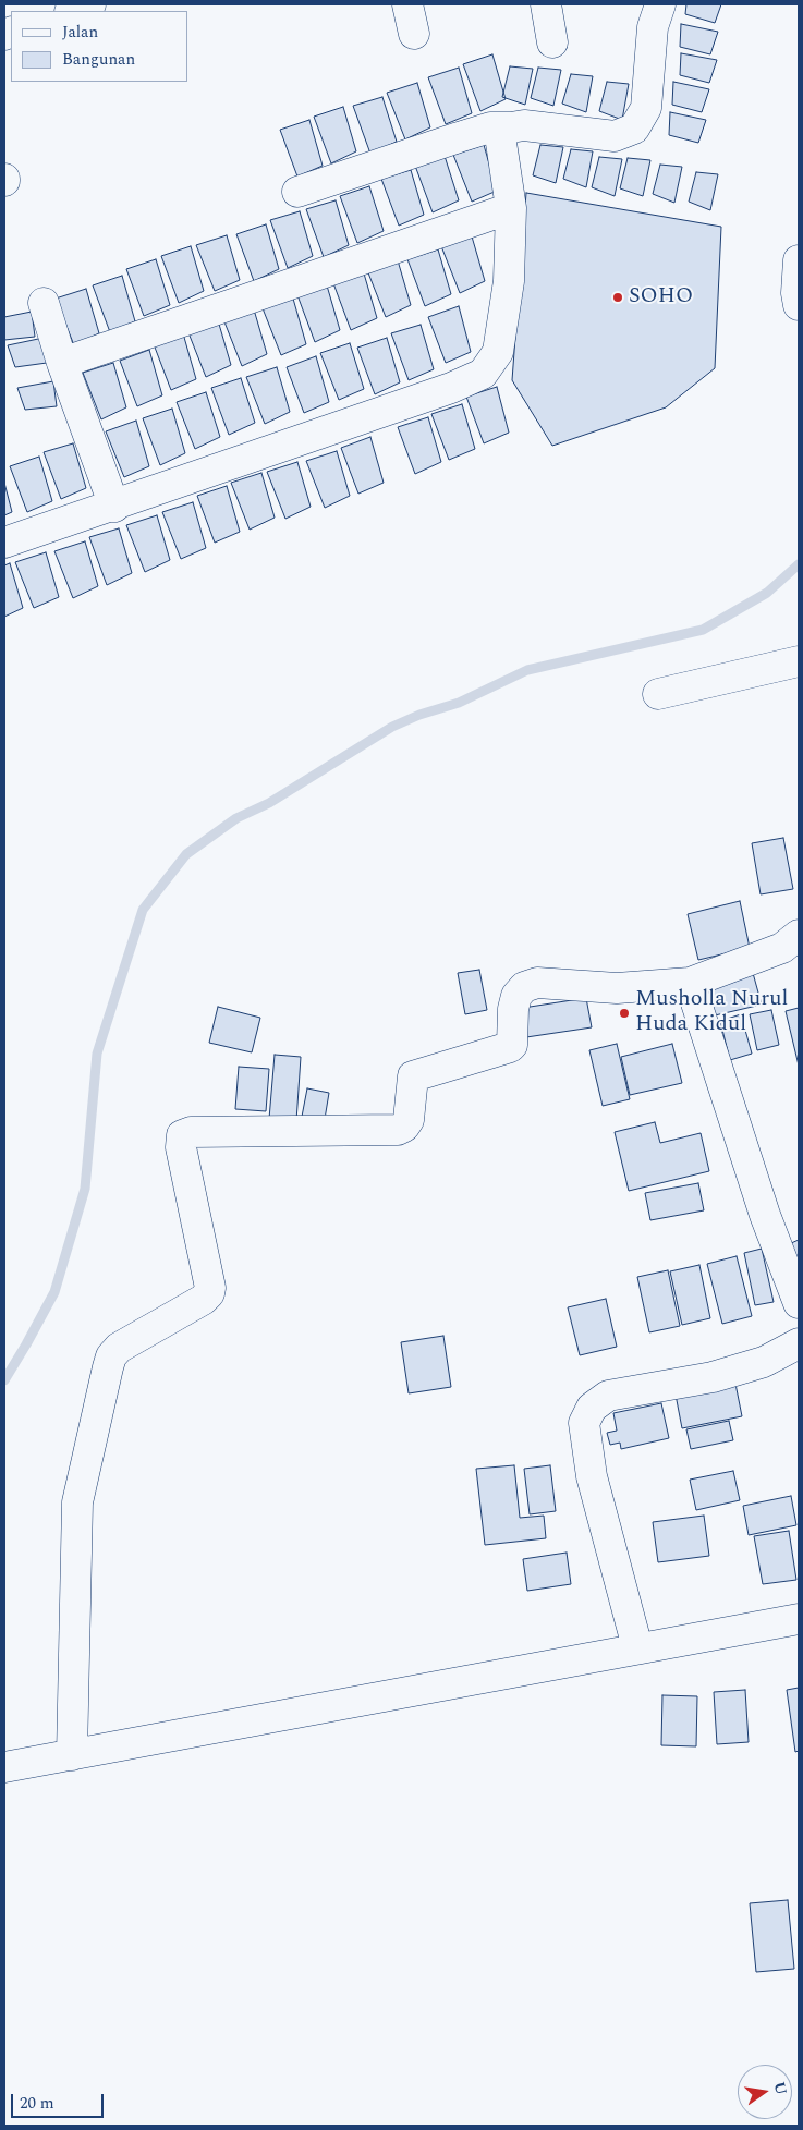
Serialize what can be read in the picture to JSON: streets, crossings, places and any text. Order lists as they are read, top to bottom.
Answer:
{
  "places": ["SOHO", "Musholla Nurul Huda Kidul"],
  "legend": ["Jalan", "Bangunan"],
  "scale_bar": "20 m",
  "north": "right"
}
